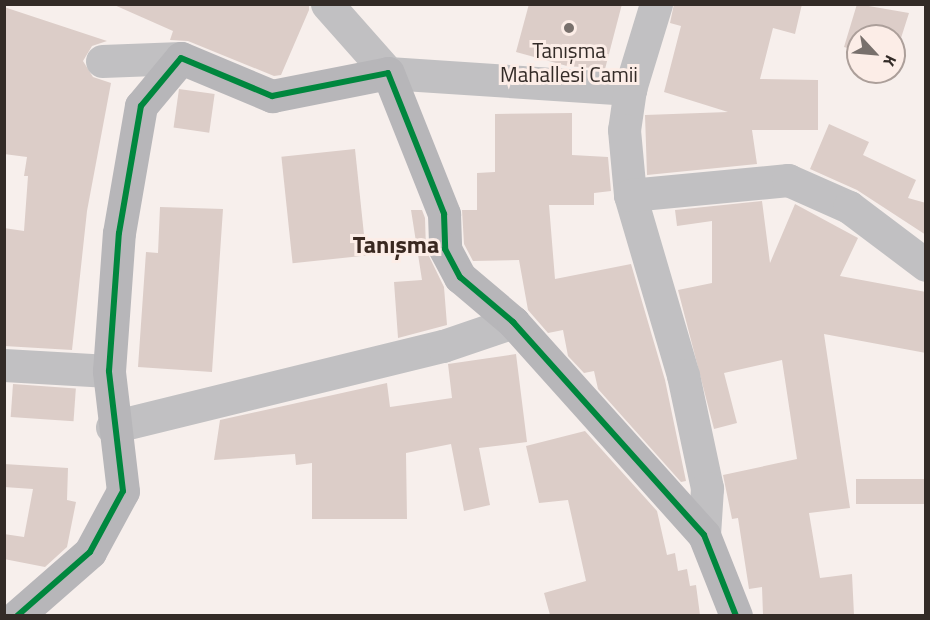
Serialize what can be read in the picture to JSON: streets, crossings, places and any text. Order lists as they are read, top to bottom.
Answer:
{
  "districts": ["Tanışma"],
  "places": ["Tanışma Mahallesi Camii"],
  "north": "bottom right"
}
